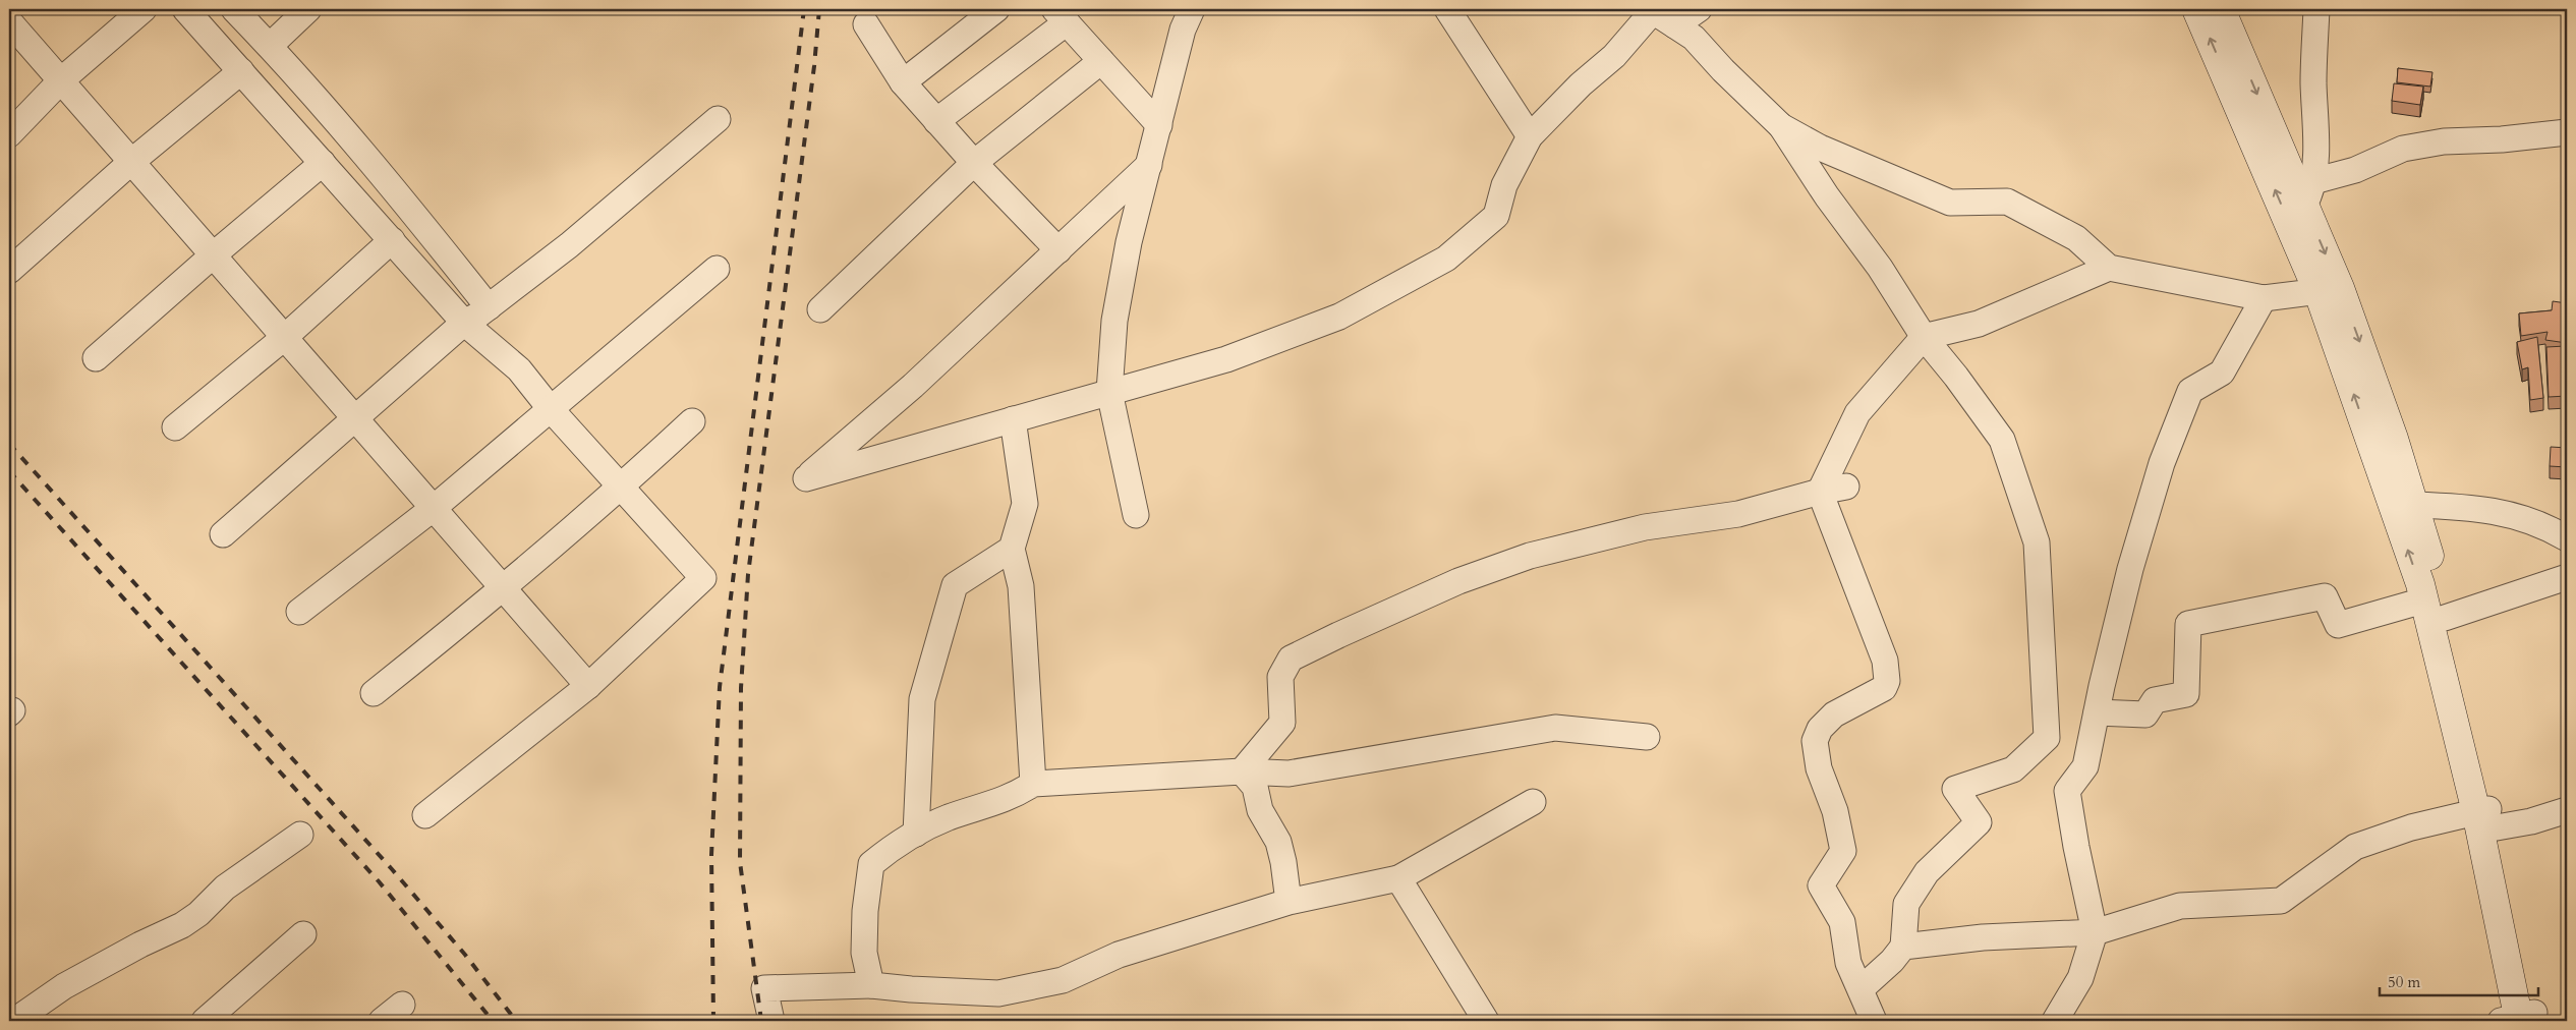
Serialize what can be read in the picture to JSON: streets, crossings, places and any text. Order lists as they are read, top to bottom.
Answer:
{
  "scale_bar": "50 m"
}
